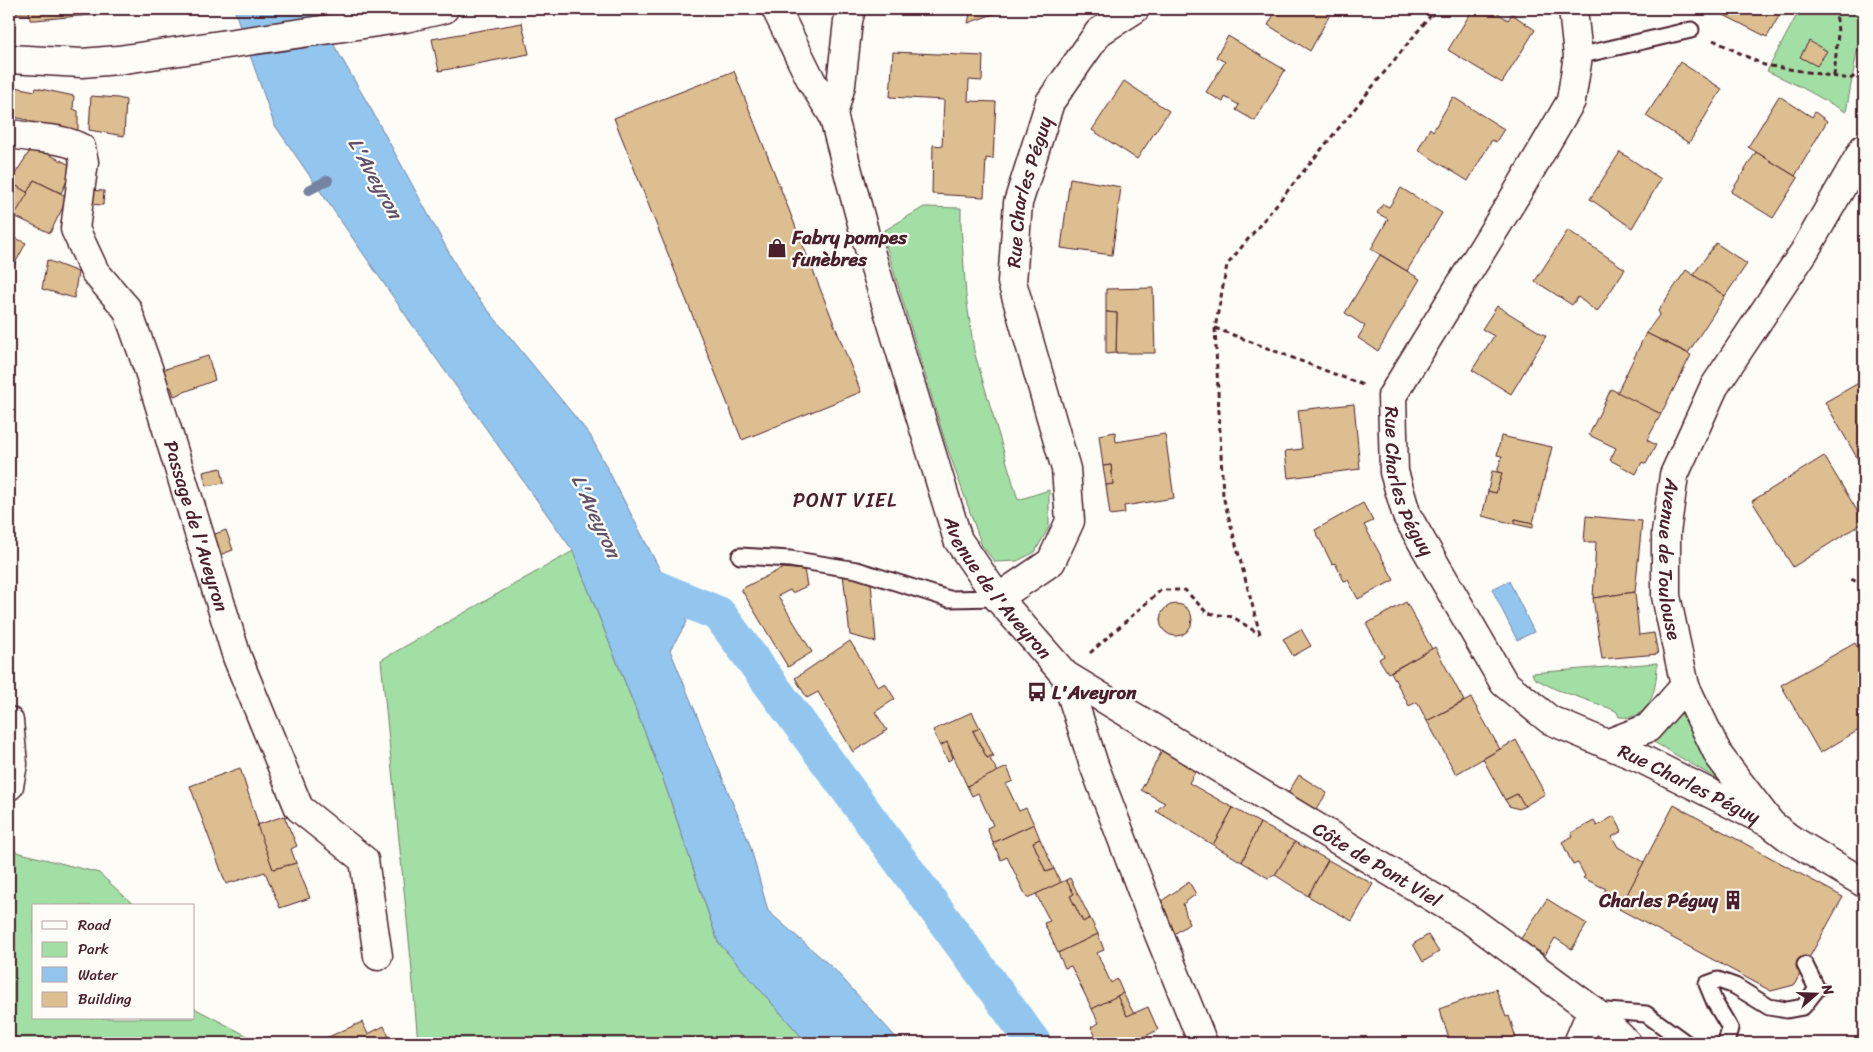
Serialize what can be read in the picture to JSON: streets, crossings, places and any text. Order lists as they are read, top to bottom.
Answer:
{
  "streets": {
    "street": [
      "Rue Charles Péguy",
      "Passage de l'Aveyron",
      "Avenue de Toulouse",
      "Avenue de l'Aveyron",
      "Côte de Pont Viel"
    ]
  },
  "crossings": [
    ["Rue Charles Péguy", "Avenue de Toulouse"],
    ["Rue Charles Péguy", "Avenue de l'Aveyron"],
    ["Avenue de l'Aveyron", "Côte de Pont Viel"]
  ],
  "districts": ["PONT VIEL"],
  "water": ["L'Aveyron"],
  "places": {
    "shop": ["Fabry pompes funèbres"],
    "bus stop": ["L'Aveyron"],
    "building": ["Charles Péguy"]
  },
  "legend": [
    "Road",
    "Park",
    "Water",
    "Building"
  ],
  "north": "right"
}
